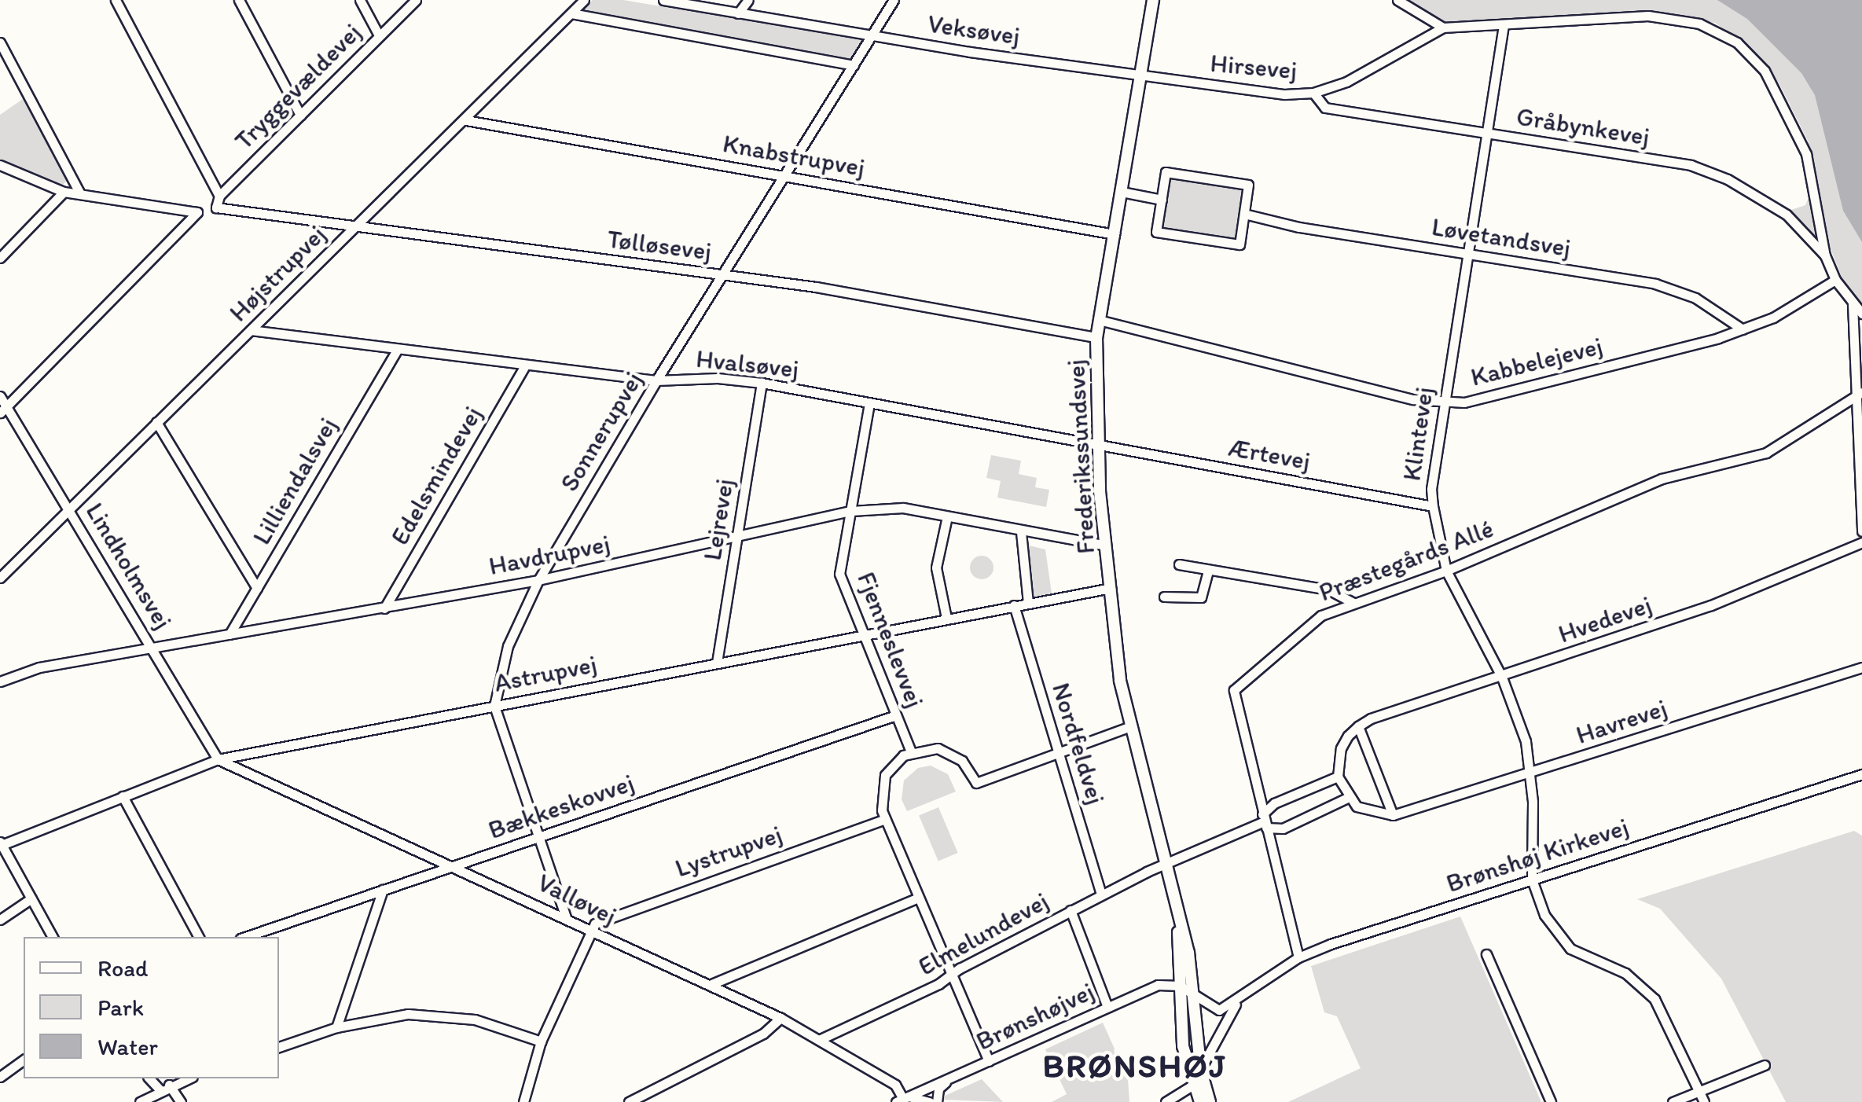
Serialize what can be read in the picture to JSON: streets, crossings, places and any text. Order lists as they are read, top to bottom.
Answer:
{
  "streets": {
    "main road": ["Frederikssundsvej"],
    "street": [
      "Veksøvej",
      "Hirsevej",
      "Tryggevældevej",
      "Gråbynkevej",
      "Knabstrupvej",
      "Løvetandsvej",
      "Tølløsevej",
      "Højstrupvej",
      "Kabbelejevej",
      "Hvalsøvej",
      "Sonnerupvej",
      "Klintevej",
      "Ærtevej",
      "Edelsmindevej",
      "Lilliendalsvej",
      "Lejrevej",
      "Havdrupvej",
      "Præstegårds Allé",
      "Lindholmsvej",
      "Hvedevej",
      "Fjenneslevvej",
      "Astrupvej",
      "Havrevej",
      "Nordfeldvej",
      "Bækkeskovvej",
      "Lystrupvej",
      "Brønshøj Kirkevej",
      "Valløvej",
      "Elmelundevej",
      "Brønshøjvej"
    ]
  },
  "crossings": [
    ["Veksøvej", "Hirsevej"],
    ["Veksøvej", "Sonnerupvej"],
    ["Veksøvej", "Frederikssundsvej"],
    ["Hirsevej", "Gråbynkevej"],
    ["Hirsevej", "Frederikssundsvej"],
    ["Tryggevældevej", "Tølløsevej"],
    ["Gråbynkevej", "Klintevej"],
    ["Knabstrupvej", "Højstrupvej"],
    ["Knabstrupvej", "Sonnerupvej"],
    ["Knabstrupvej", "Frederikssundsvej"],
    ["Løvetandsvej", "Kabbelejevej"],
    ["Løvetandsvej", "Klintevej"],
    ["Tølløsevej", "Højstrupvej"],
    ["Tølløsevej", "Sonnerupvej"],
    ["Tølløsevej", "Frederikssundsvej"],
    ["Højstrupvej", "Hvalsøvej"],
    ["Højstrupvej", "Lindholmsvej"],
    ["Kabbelejevej", "Klintevej"],
    ["Kabbelejevej", "Frederikssundsvej"],
    ["Hvalsøvej", "Sonnerupvej"],
    ["Hvalsøvej", "Ærtevej"],
    ["Hvalsøvej", "Frederikssundsvej"],
    ["Hvalsøvej", "Edelsmindevej"],
    ["Hvalsøvej", "Lilliendalsvej"],
    ["Hvalsøvej", "Lejrevej"],
    ["Hvalsøvej", "Fjenneslevvej"],
    ["Sonnerupvej", "Havdrupvej"],
    ["Sonnerupvej", "Astrupvej"],
    ["Klintevej", "Ærtevej"],
    ["Klintevej", "Præstegårds Allé"],
    ["Klintevej", "Hvedevej"],
    ["Klintevej", "Havrevej"],
    ["Klintevej", "Brønshøj Kirkevej"],
    ["Ærtevej", "Frederikssundsvej"],
    ["Frederikssundsvej", "Havdrupvej"],
    ["Frederikssundsvej", "Astrupvej"],
    ["Frederikssundsvej", "Brønshøj Kirkevej"],
    ["Frederikssundsvej", "Elmelundevej"],
    ["Frederikssundsvej", "Brønshøjvej"],
    ["Edelsmindevej", "Havdrupvej"],
    ["Lilliendalsvej", "Havdrupvej"],
    ["Lejrevej", "Havdrupvej"],
    ["Lejrevej", "Astrupvej"],
    ["Havdrupvej", "Lindholmsvej"],
    ["Havdrupvej", "Fjenneslevvej"],
    ["Præstegårds Allé", "Brønshøj Kirkevej"],
    ["Præstegårds Allé", "Elmelundevej"],
    ["Lindholmsvej", "Astrupvej"],
    ["Lindholmsvej", "Valløvej"],
    ["Fjenneslevvej", "Astrupvej"],
    ["Fjenneslevvej", "Bækkeskovvej"],
    ["Astrupvej", "Nordfeldvej"],
    ["Astrupvej", "Valløvej"],
    ["Nordfeldvej", "Elmelundevej"],
    ["Bækkeskovvej", "Valløvej"],
    ["Lystrupvej", "Valløvej"],
    ["Valløvej", "Elmelundevej"],
    ["Valløvej", "Brønshøjvej"]
  ],
  "districts": ["BRØNSHØJ"],
  "legend": ["Road", "Park", "Water"]
}
